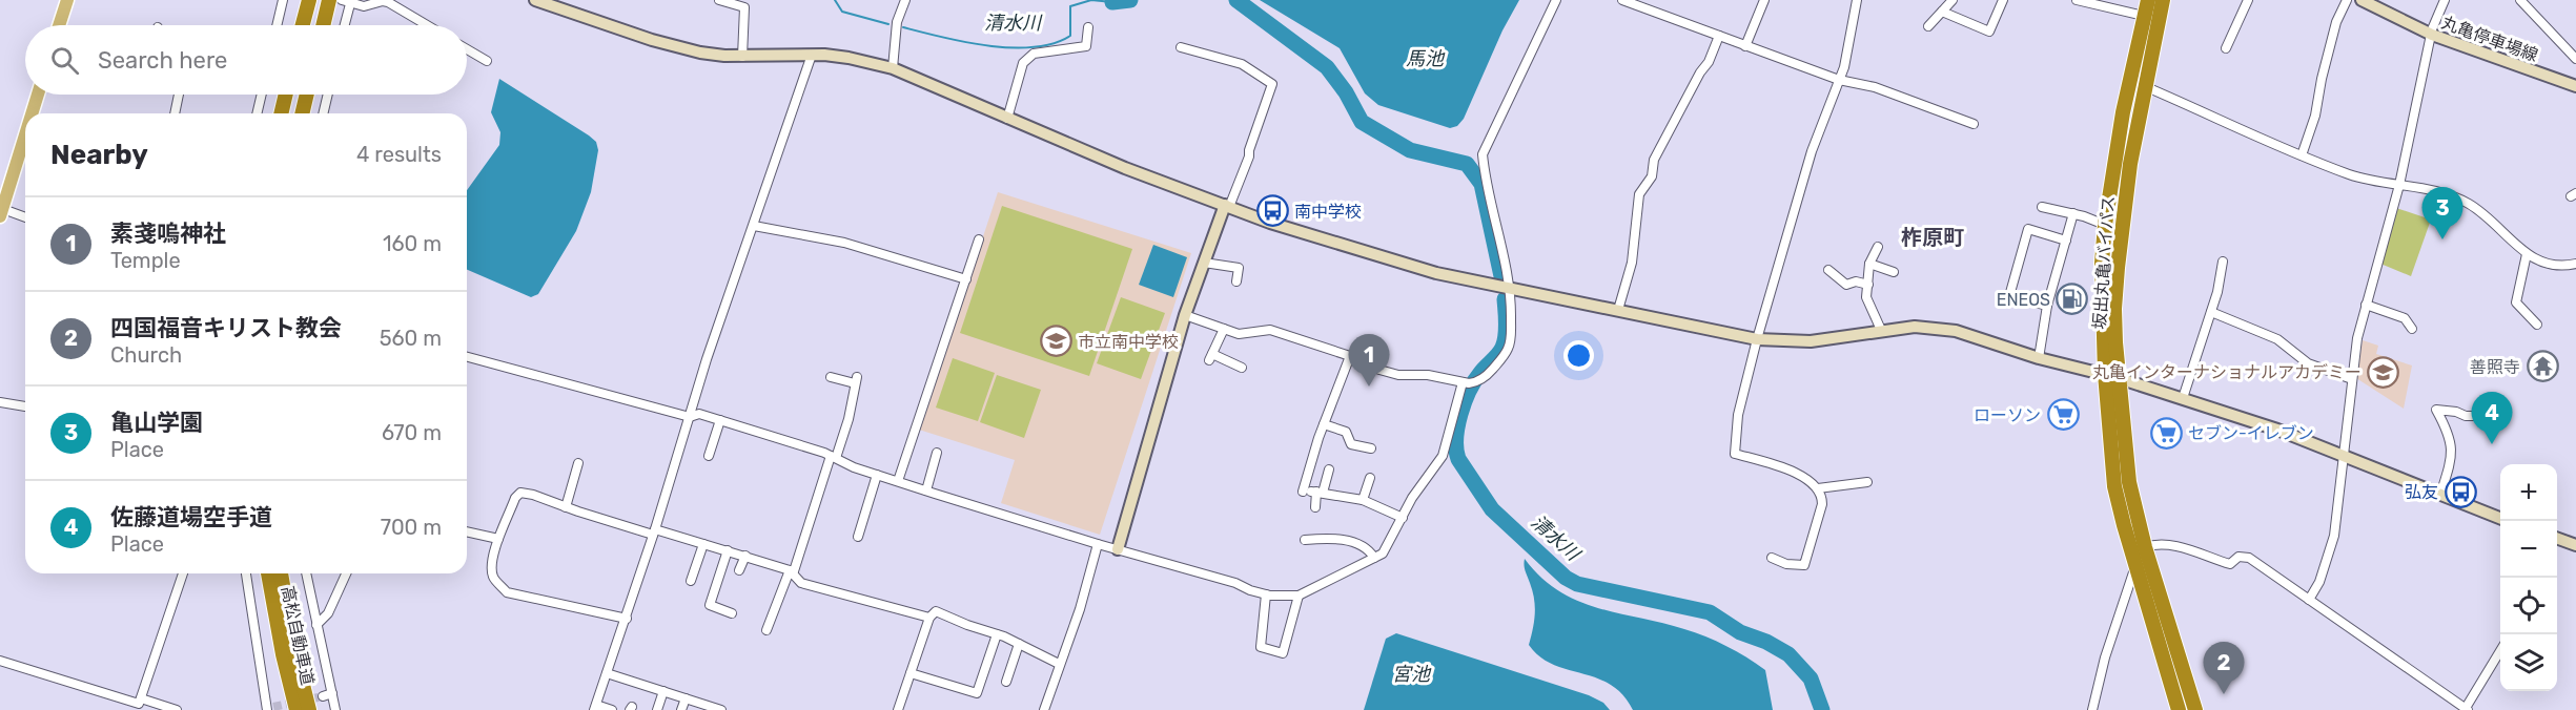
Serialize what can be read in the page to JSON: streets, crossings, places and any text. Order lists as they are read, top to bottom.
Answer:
{
  "streets": {
    "highway": ["坂出丸亀バイパス", "高松自動車道"],
    "street": ["丸亀停車場線"]
  },
  "districts": ["柞原町"],
  "water": ["清水川", "馬池", "宮池"],
  "places": {
    "bus stop": ["南中学校", "弘友"],
    "fuel station": ["ENEOS"],
    "school or university": ["市立南中学校", "丸亀インターナショナルアカデミー"],
    "temple": ["善照寺"],
    "supermarket": ["ローソン", "セブン-イレブン"]
  },
  "page": {
    "search": "Search here",
    "heading": ["Nearby", "4 results"],
    "pins": [
      "3",
      "1",
      "4",
      "2"
    ],
    "list": [
      {
        "mark": "1",
        "name": "素戔嗚神社",
        "note": "Temple",
        "value": "160 m"
      },
      {
        "mark": "2",
        "name": "四国福音キリスト教会",
        "note": "Church",
        "value": "560 m"
      },
      {
        "mark": "3",
        "name": "亀山学園",
        "note": "Place",
        "value": "670 m"
      },
      {
        "mark": "4",
        "name": "佐藤道場空手道",
        "note": "Place",
        "value": "700 m"
      }
    ],
    "map_buttons": ["+", "−"]
  }
}
